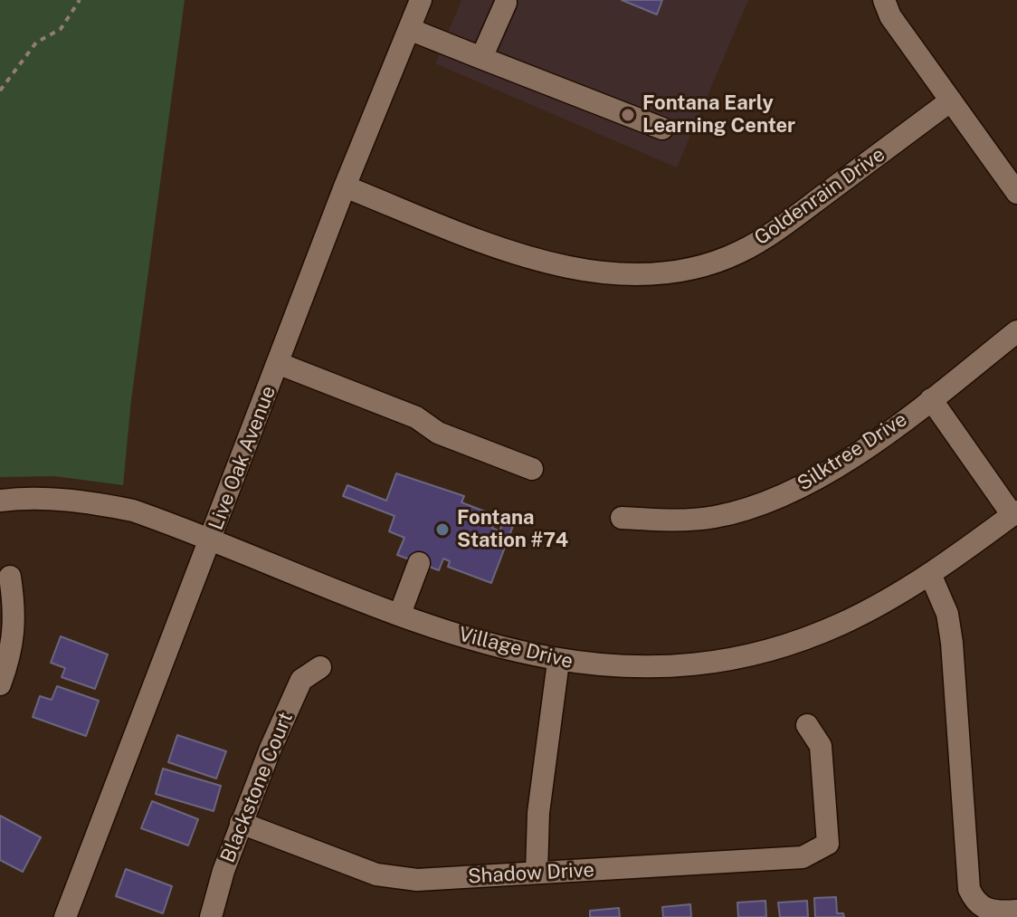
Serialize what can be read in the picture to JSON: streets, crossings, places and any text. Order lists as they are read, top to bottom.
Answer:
{
  "streets": {
    "street": [
      "Goldenrain Drive",
      "Silktree Drive",
      "Live Oak Avenue",
      "Village Drive",
      "Blackstone Court",
      "Shadow Drive"
    ]
  },
  "crossings": [
    ["Goldenrain Drive", "Live Oak Avenue"],
    ["Live Oak Avenue", "Village Drive"],
    ["Blackstone Court", "Shadow Drive"]
  ],
  "places": ["Fontana Early Learning Center", "Fontana Station #74"]
}
